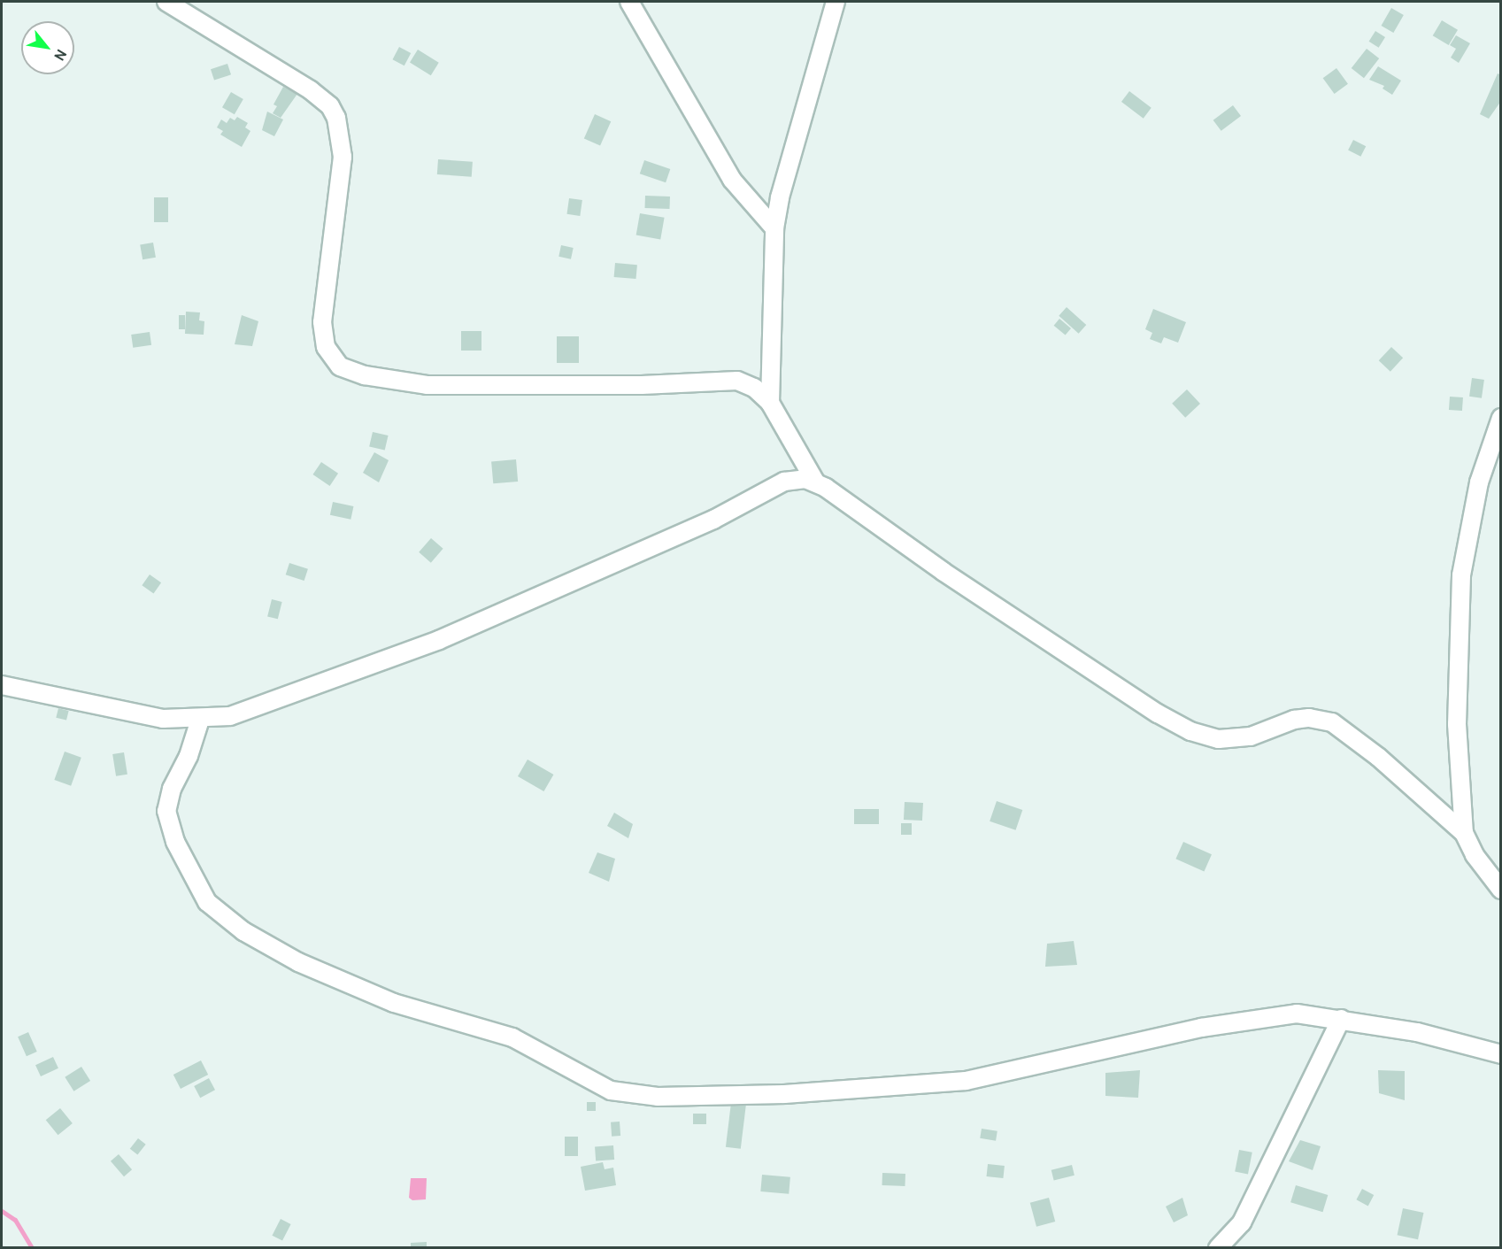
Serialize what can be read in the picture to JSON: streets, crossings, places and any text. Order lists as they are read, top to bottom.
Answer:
{
  "north": "bottom right"
}
